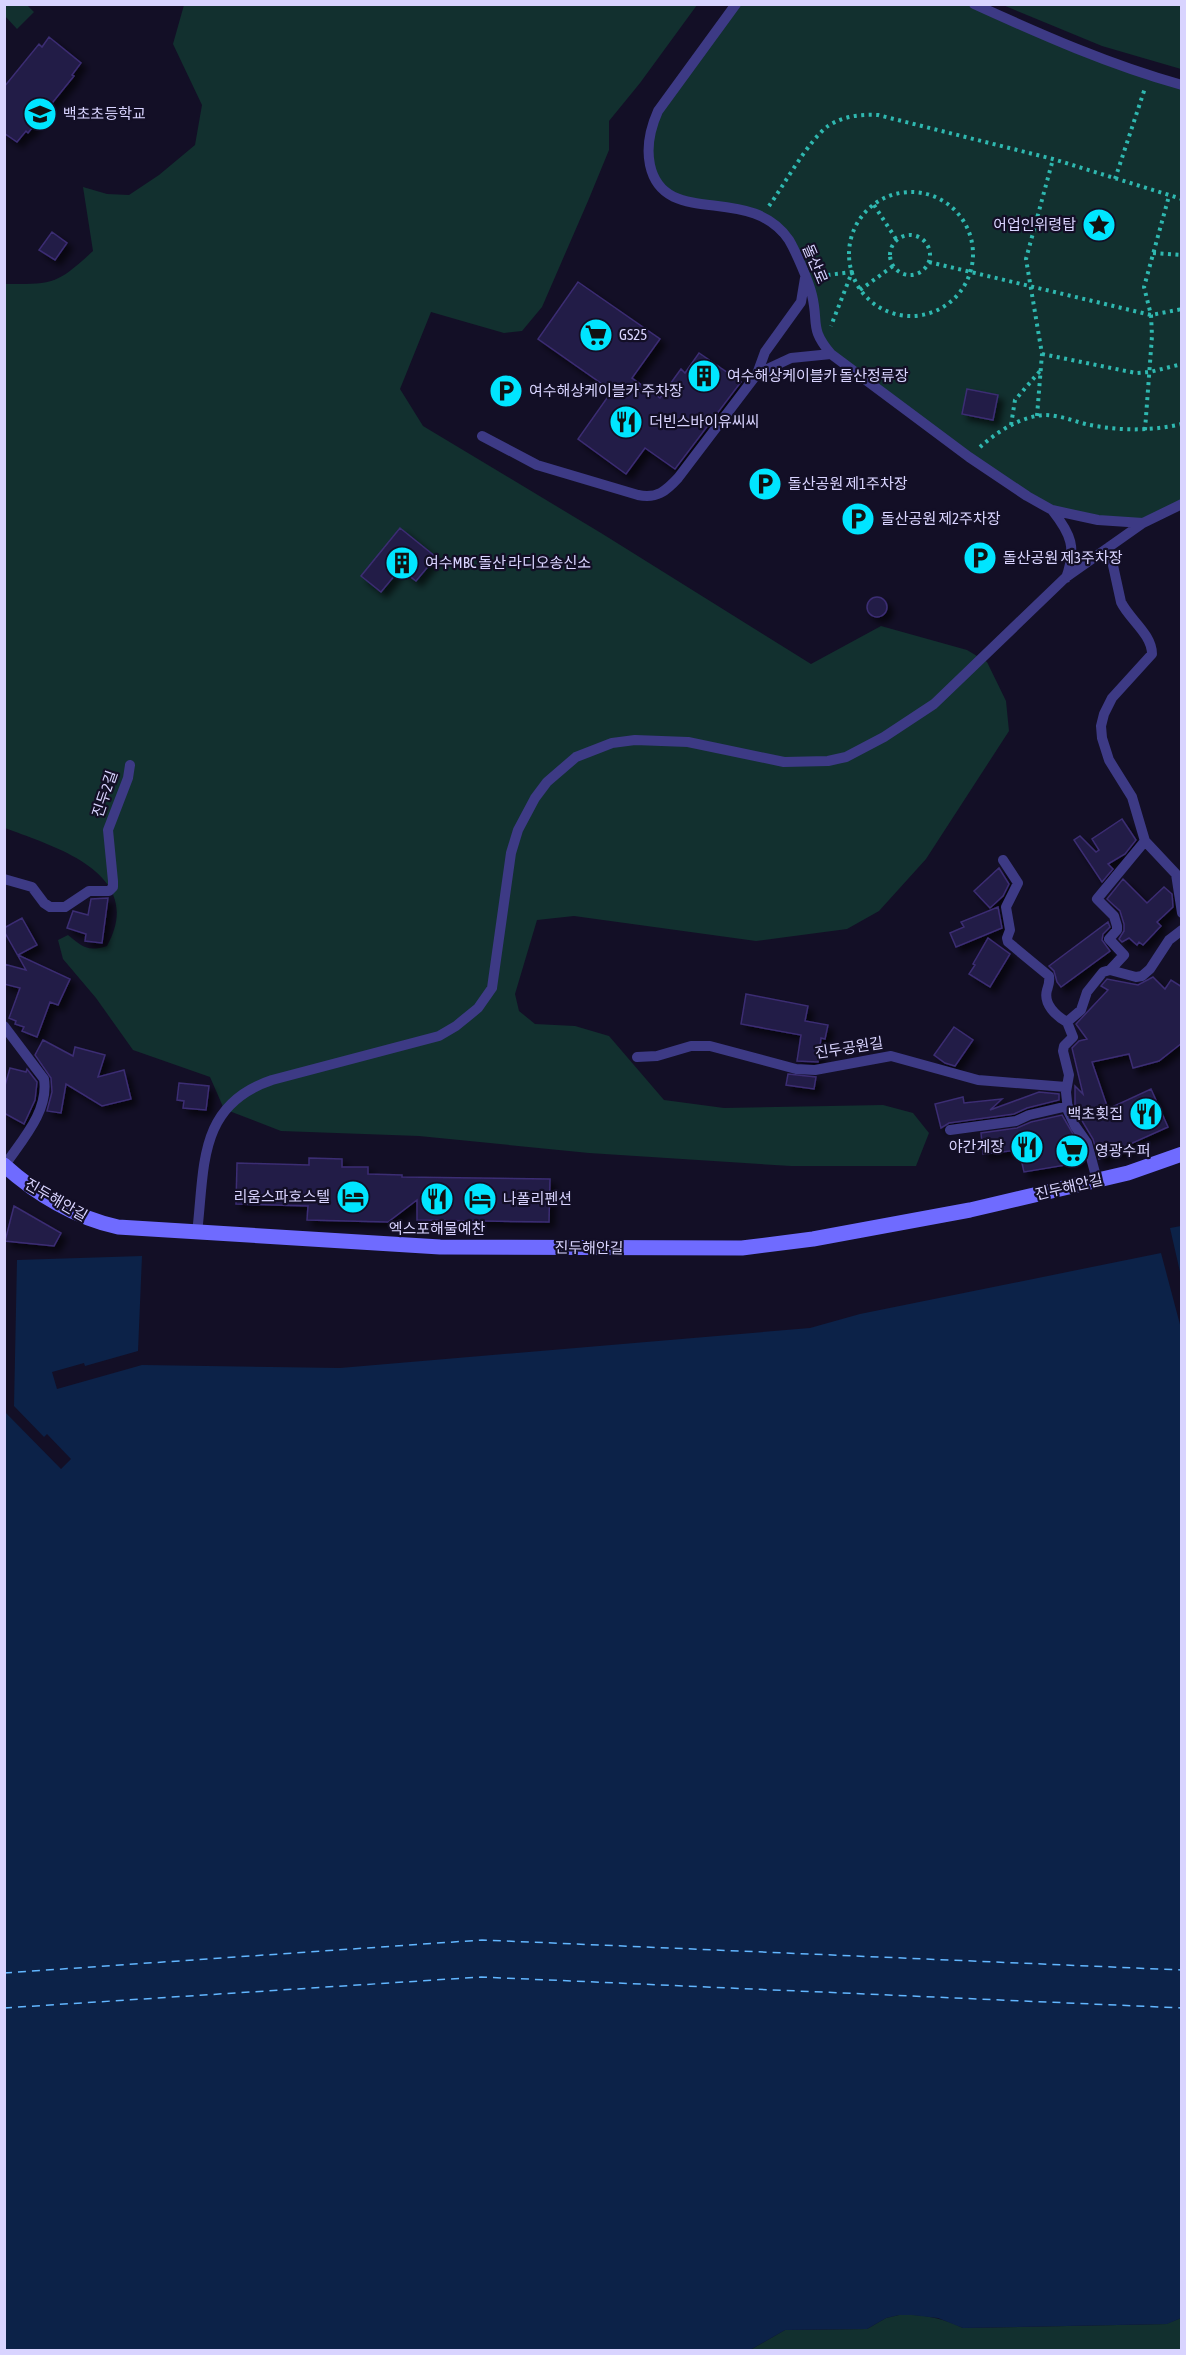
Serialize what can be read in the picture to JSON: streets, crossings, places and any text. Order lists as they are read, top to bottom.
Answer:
{
  "streets": {
    "street": ["진두해안길"],
    "lane": ["돌산로", "진두2길", "진두공원길"]
  },
  "places": {
    "school or university": ["백초초등학교"],
    "place": ["어업인위령탑"],
    "supermarket": ["GS25", "영광수퍼"],
    "building": ["여수해상케이블카 돌산정류장", "여수MBC 돌산 라디오송신소"],
    "parking": [
      "여수해상케이블카 주차장",
      "돌산공원 제1주차장",
      "돌산공원 제2주차장",
      "돌산공원 제3주차장"
    ],
    "restaurant": [
      "더빈스바이유씨씨",
      "백초횟집",
      "야간게장",
      "엑스포해물예찬"
    ],
    "hotel": ["리움스파호스텔", "나폴리펜션"]
  }
}
